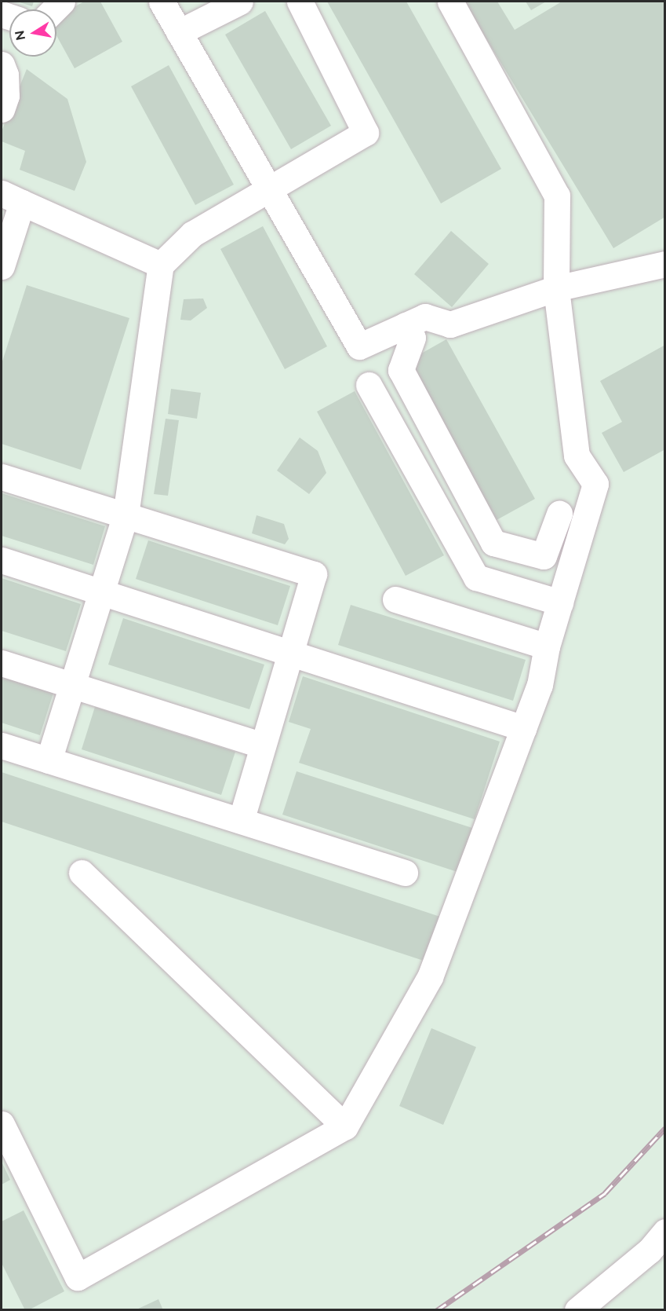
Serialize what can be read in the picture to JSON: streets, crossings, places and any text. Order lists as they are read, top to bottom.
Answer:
{
  "north": "left"
}
